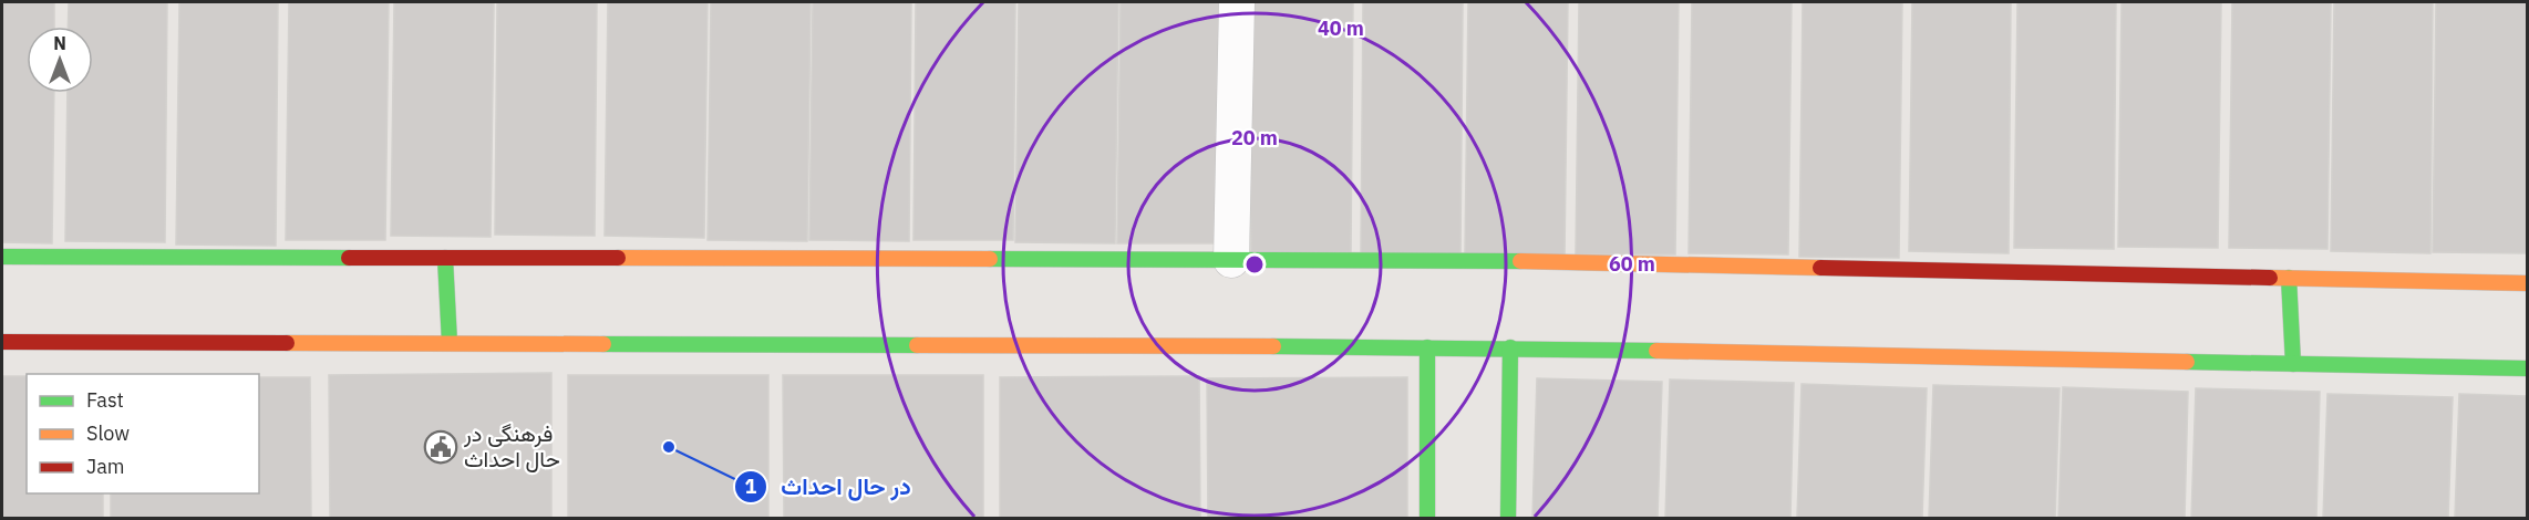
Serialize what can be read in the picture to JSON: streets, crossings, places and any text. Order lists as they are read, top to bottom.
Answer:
{
  "places": {
    "public building": ["فرهنگی در حال احداث"],
    "other": ["در حال احداث"]
  },
  "legend": ["Fast", "Slow", "Jam"],
  "north": "top",
  "rings": ["40 m", "20 m", "60 m"]
}
